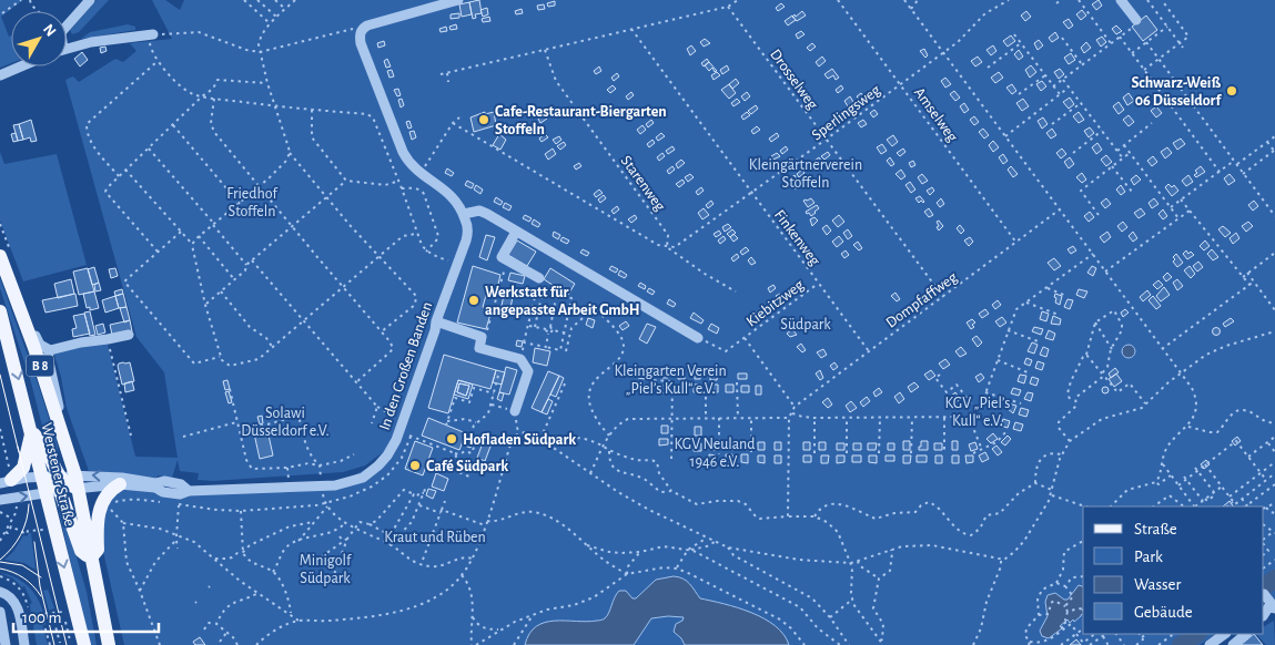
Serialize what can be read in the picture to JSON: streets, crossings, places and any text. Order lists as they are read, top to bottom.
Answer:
{
  "streets": {
    "main road": ["B 8", "Werstener Straße"],
    "street": ["In den Großen Banden"],
    "path": [
      "Drosselweg",
      "Sperlingsweg",
      "Amselweg",
      "Starenweg",
      "Finkenweg",
      "Dompfaffweg",
      "Kiebitzweg"
    ]
  },
  "crossings": [
    ["Drosselweg", "Sperlingsweg"],
    ["Drosselweg", "Dompfaffweg"],
    ["Sperlingsweg", "Amselweg"],
    ["Sperlingsweg", "Starenweg"],
    ["Sperlingsweg", "Finkenweg"],
    ["Amselweg", "Dompfaffweg"],
    ["Finkenweg", "Dompfaffweg"],
    ["Finkenweg", "Kiebitzweg"],
    ["In den Großen Banden", "Werstener Straße"]
  ],
  "parks": [
    "Kleingärtnerverein Stoffeln",
    "Friedhof Stoffeln",
    "Südpark",
    "Kleingarten Verein „Piel’s Kull“ e.V.",
    "KGV „Piel’s Kull“ e.V.",
    "Solawi Düsseldorf e.V.",
    "KGV Neuland 1946 e.V.",
    "Kraut und Rüben",
    "Minigolf Südpark"
  ],
  "places": [
    "Schwarz-Weiß 06 Düsseldorf",
    "Cafe-Restaurant-Biergarten Stoffeln",
    "Werkstatt für angepasste Arbeit GmbH",
    "Hofladen Südpark",
    "Café Südpark"
  ],
  "legend": [
    "Straße",
    "Park",
    "Wasser",
    "Gebäude"
  ],
  "scale_bar": "100 m",
  "north": "top right"
}
